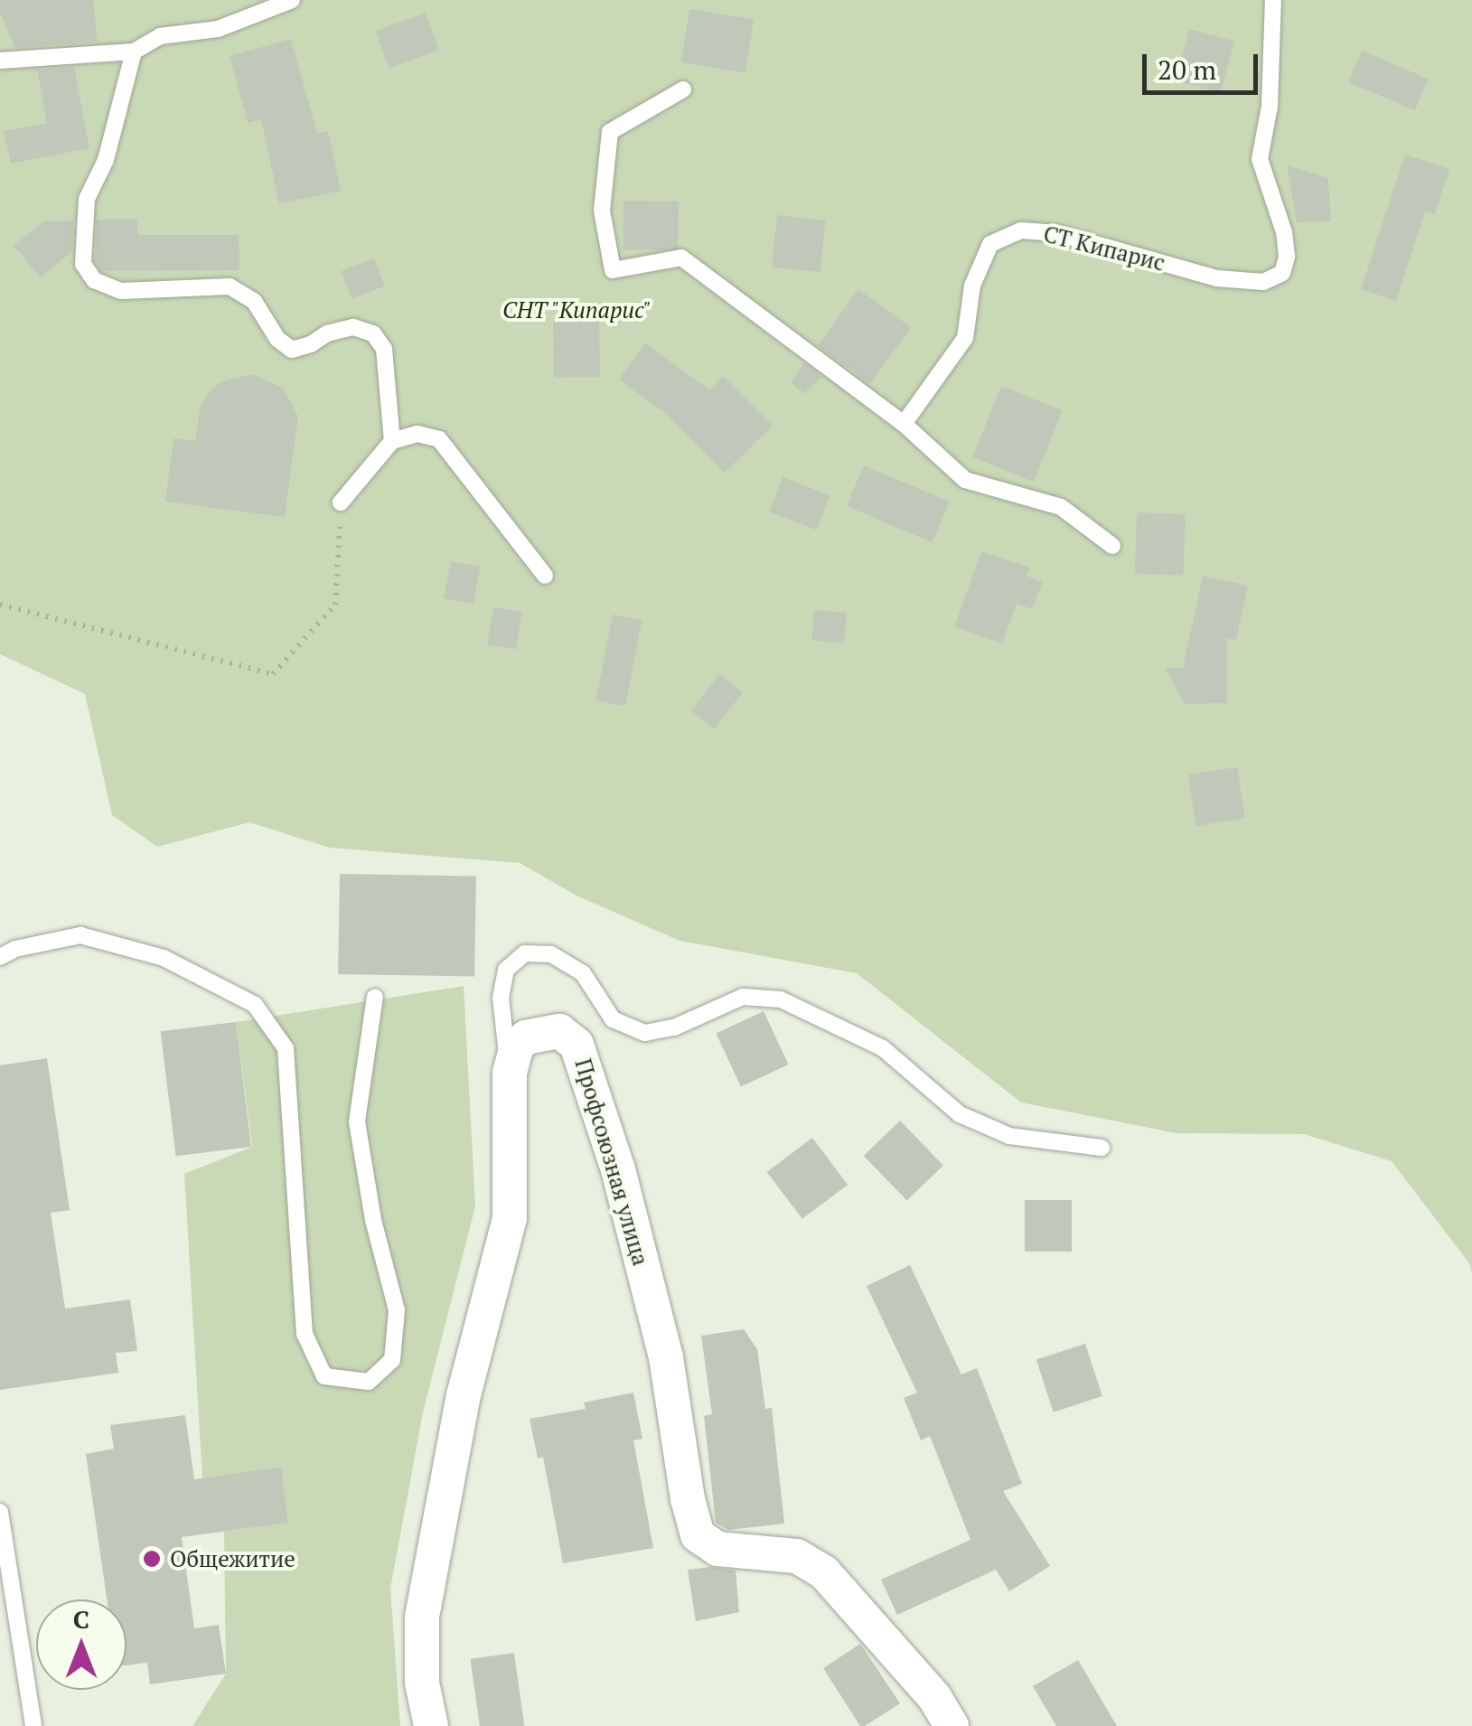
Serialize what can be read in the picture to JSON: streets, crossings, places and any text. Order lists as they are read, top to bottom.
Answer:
{
  "streets": {
    "street": ["Профсоюзная улица"],
    "lane": ["СТ Кипарис"]
  },
  "parks": ["СНТ \"Кипарис\""],
  "places": ["Общежитие"],
  "scale_bar": "20 m",
  "north": "top"
}
